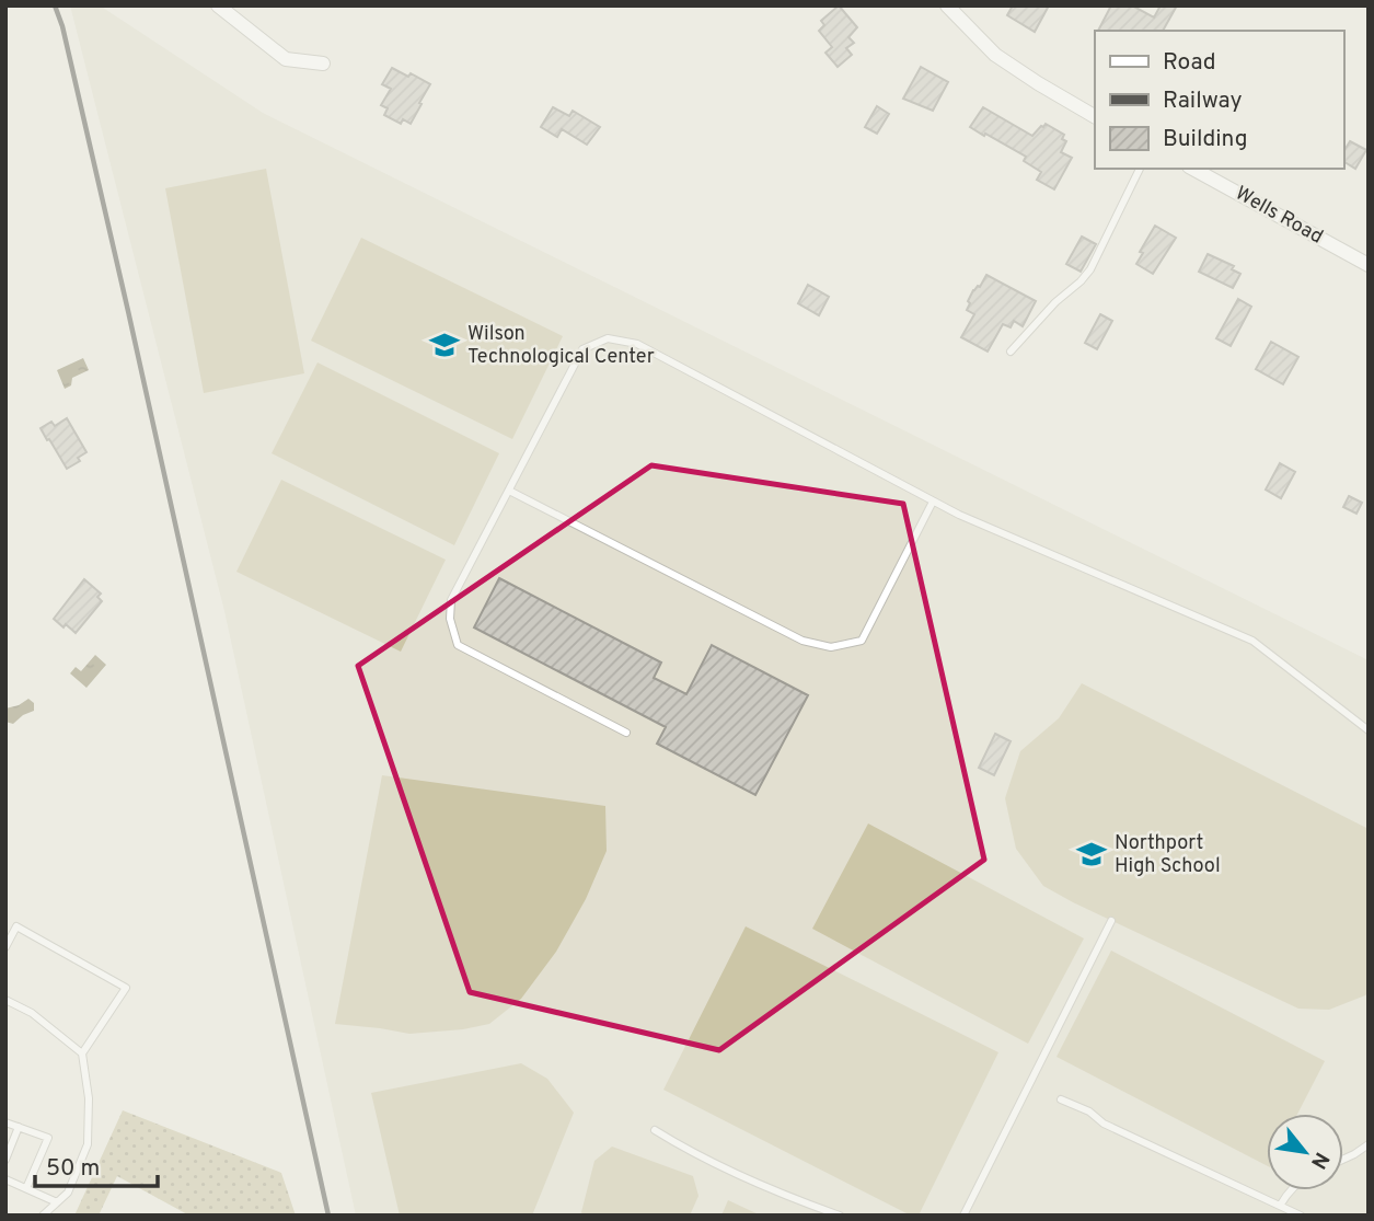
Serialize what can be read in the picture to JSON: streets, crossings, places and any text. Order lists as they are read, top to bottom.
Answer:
{
  "streets": {
    "street": ["Wells Road"]
  },
  "places": {
    "school or university": ["Wilson Technological Center", "Northport High School"]
  },
  "legend": ["Road", "Railway", "Building"],
  "scale_bar": "50 m",
  "north": "bottom right"
}
